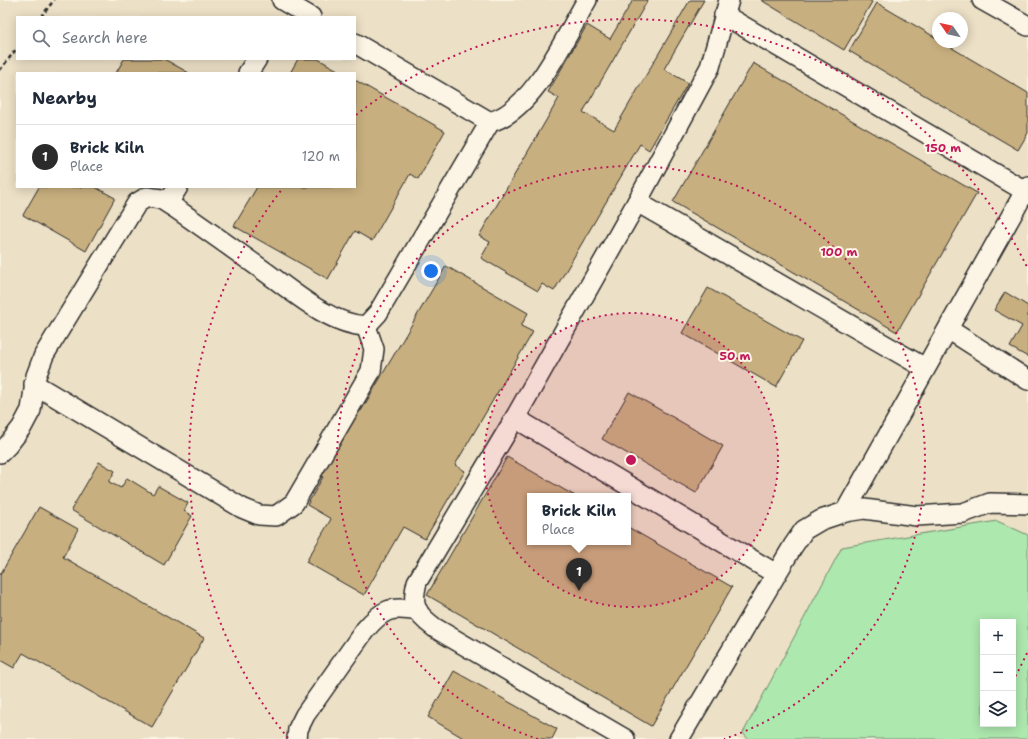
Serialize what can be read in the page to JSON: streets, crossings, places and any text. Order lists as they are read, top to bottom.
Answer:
{
  "north": "top left",
  "page": {
    "search": "Search here",
    "heading": "Nearby",
    "list": [
      {
        "mark": "1",
        "name": "Brick Kiln",
        "note": "Place",
        "value": "120 m"
      }
    ],
    "popup": ["Brick Kiln", "Place"],
    "pins": "1",
    "map_buttons": ["+", "−"]
  },
  "rings": ["150 m", "100 m", "50 m"]
}
